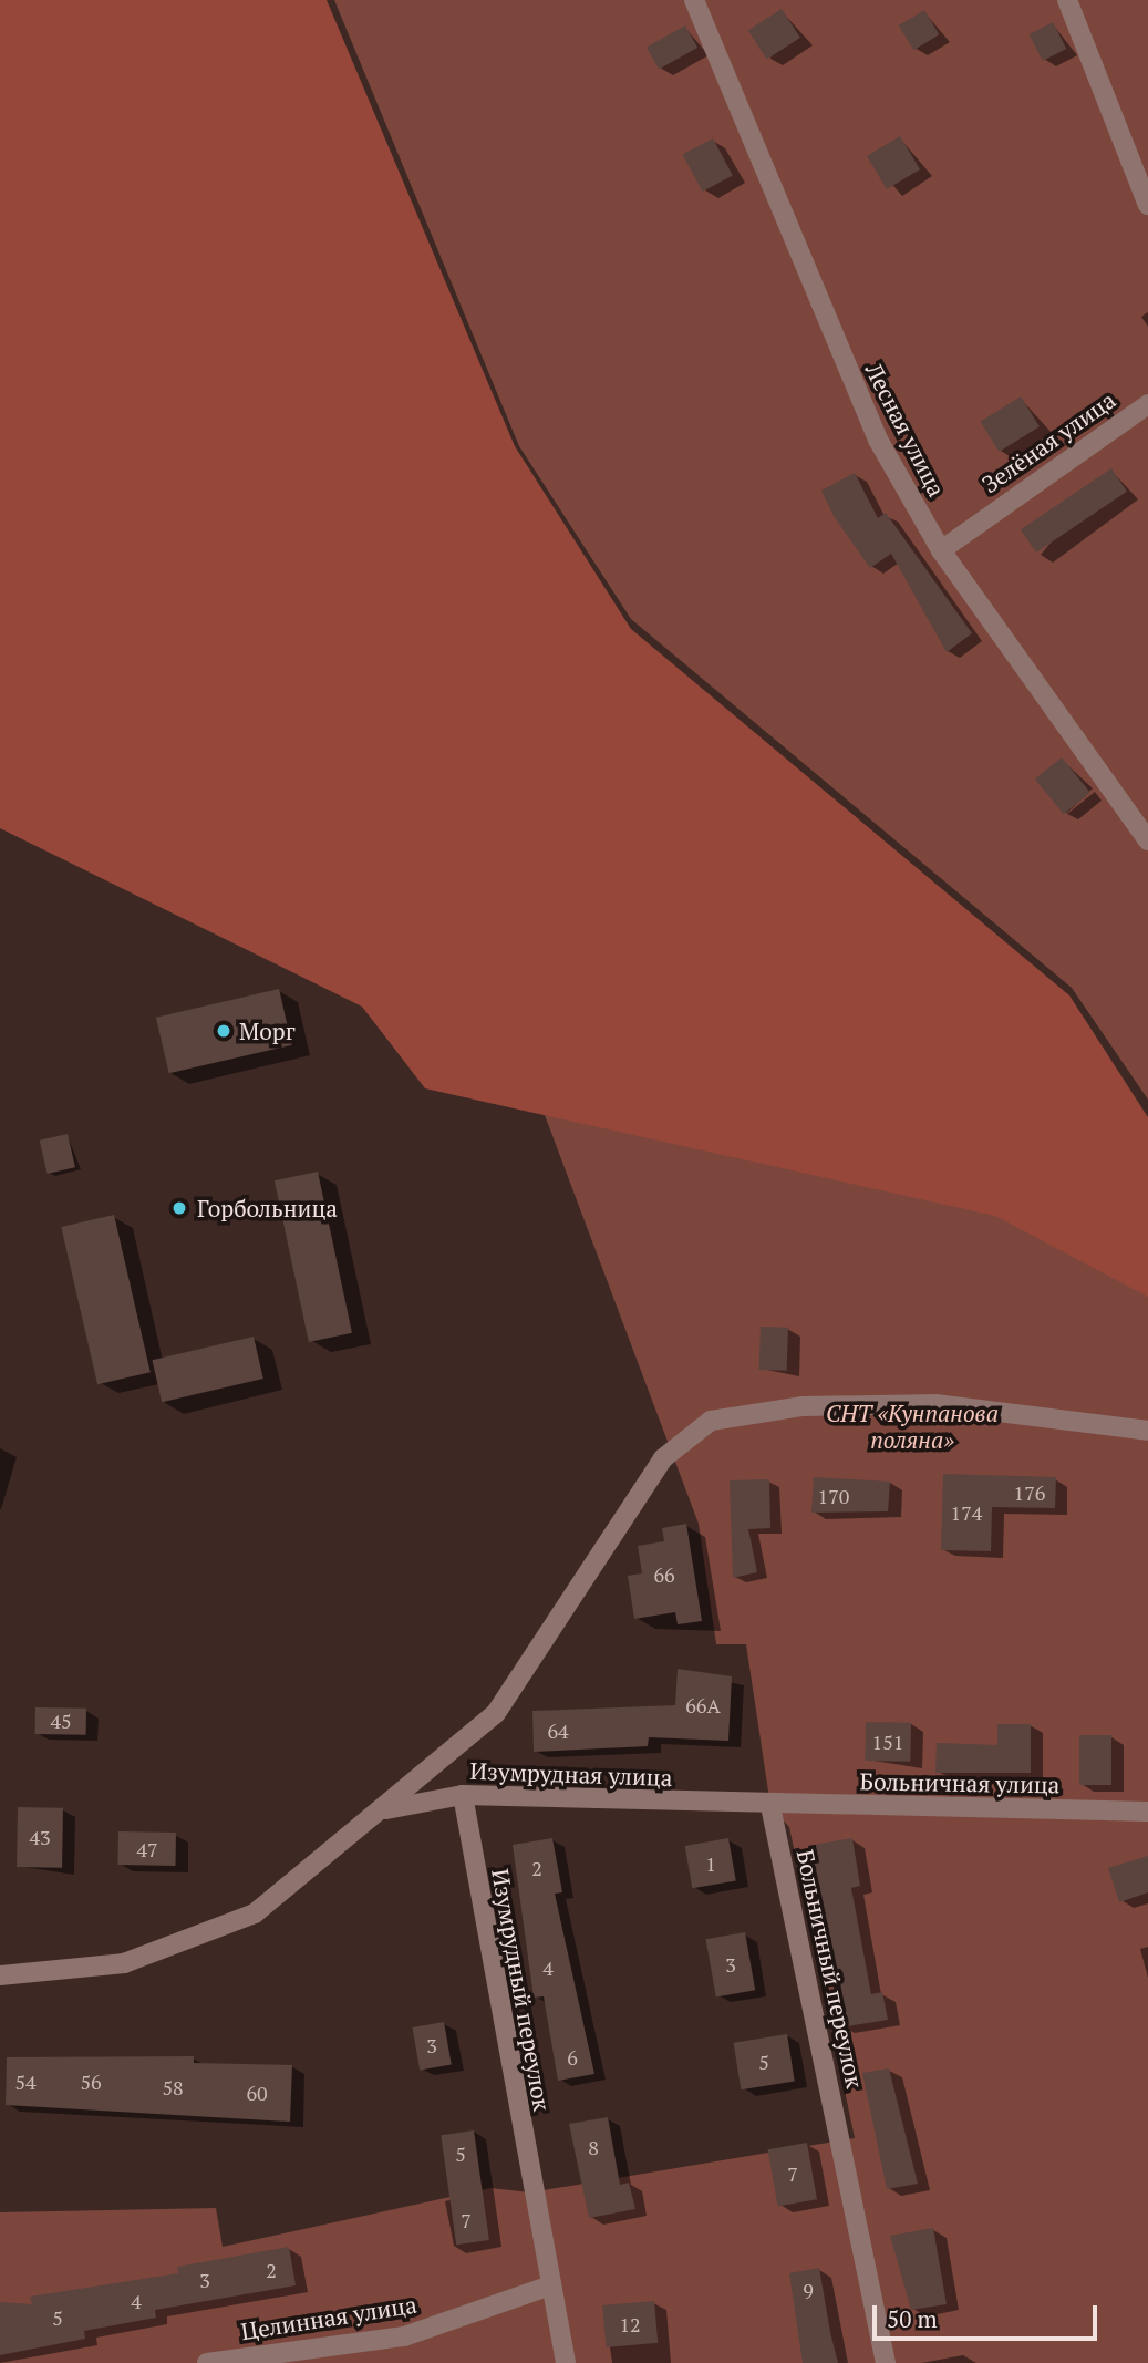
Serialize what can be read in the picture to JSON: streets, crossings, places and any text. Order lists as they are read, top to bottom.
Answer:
{
  "streets": {
    "street": [
      "Лесная улица",
      "Зелёная улица",
      "Изумрудная улица",
      "Больничная улица",
      "Больничный переулок",
      "Изумрудный переулок",
      "Целинная улица"
    ]
  },
  "crossings": [
    ["Лесная улица", "Зелёная улица"],
    ["Изумрудная улица", "Больничная улица"],
    ["Изумрудная улица", "Больничный переулок"],
    ["Изумрудная улица", "Изумрудный переулок"],
    ["Больничная улица", "Больничный переулок"],
    ["Изумрудный переулок", "Целинная улица"]
  ],
  "parks": ["СНТ «Кунпанова поляна»"],
  "places": ["Морг", "Горбольница"],
  "house_numbers": [
    "176",
    "170",
    "174",
    "66",
    "66А",
    "45",
    "64",
    "151",
    "43",
    "47",
    "1",
    "2",
    "3",
    "4",
    "3",
    "6",
    "5",
    "54",
    "56",
    "58",
    "60",
    "8",
    "5",
    "7",
    "7",
    "2",
    "3",
    "9",
    "4",
    "5",
    "12"
  ],
  "scale_bar": "50 m"
}
